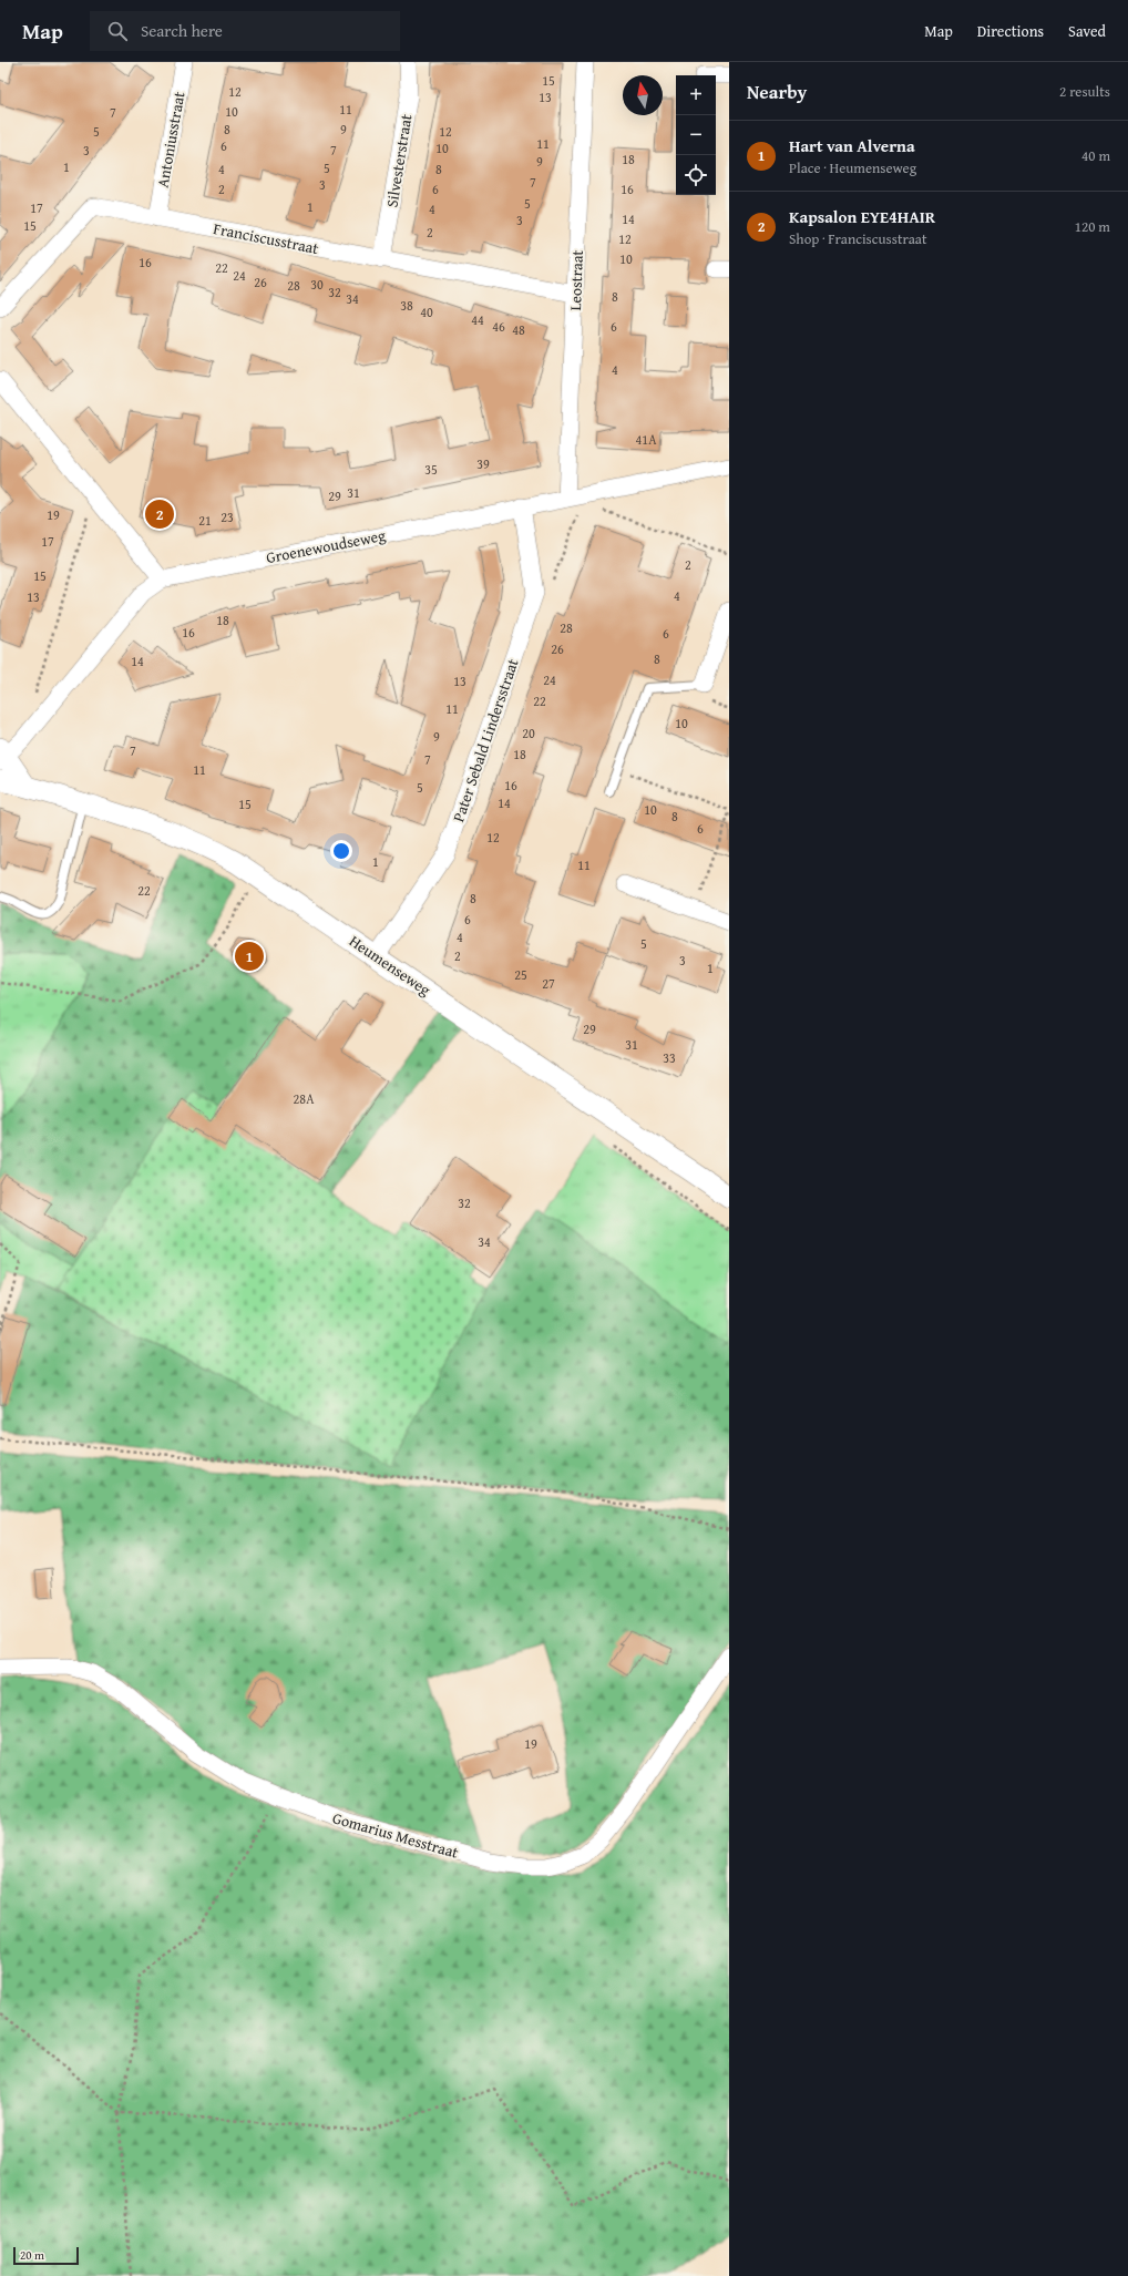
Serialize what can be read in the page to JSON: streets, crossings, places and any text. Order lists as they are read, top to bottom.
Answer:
{
  "streets": {
    "street": [
      "Antoniusstraat",
      "Silvesterstraat",
      "Franciscusstraat",
      "Leostraat",
      "Groenewoudseweg",
      "Pater Sebald Lindersstraat",
      "Heumenseweg",
      "Gomarius Messtraat"
    ]
  },
  "crossings": [
    ["Antoniusstraat", "Franciscusstraat"],
    ["Silvesterstraat", "Franciscusstraat"],
    ["Franciscusstraat", "Leostraat"],
    ["Leostraat", "Groenewoudseweg"],
    ["Groenewoudseweg", "Pater Sebald Lindersstraat"],
    ["Pater Sebald Lindersstraat", "Heumenseweg"]
  ],
  "house_numbers": [
    "15",
    "12",
    "13",
    "11",
    "10",
    "7",
    "8",
    "9",
    "5",
    "12",
    "11",
    "6",
    "10",
    "3",
    "7",
    "18",
    "9",
    "1",
    "5",
    "4",
    "8",
    "7",
    "3",
    "2",
    "6",
    "16",
    "5",
    "1",
    "17",
    "4",
    "14",
    "3",
    "15",
    "2",
    "12",
    "10",
    "16",
    "22",
    "24",
    "26",
    "30",
    "28",
    "32",
    "8",
    "34",
    "38",
    "40",
    "44",
    "46",
    "6",
    "48",
    "4",
    "41A",
    "39",
    "35",
    "31",
    "29",
    "19",
    "23",
    "21",
    "17",
    "2",
    "15",
    "4",
    "13",
    "18",
    "28",
    "16",
    "6",
    "26",
    "8",
    "14",
    "24",
    "13",
    "22",
    "11",
    "10",
    "20",
    "9",
    "7",
    "18",
    "7",
    "11",
    "16",
    "5",
    "14",
    "15",
    "10",
    "8",
    "6",
    "12",
    "1",
    "11",
    "22",
    "8",
    "6",
    "4",
    "5",
    "2",
    "3",
    "1",
    "25",
    "27",
    "29",
    "31",
    "33",
    "28A",
    "32",
    "34",
    "19"
  ],
  "scale_bar": "20 m",
  "north": "top",
  "page": {
    "header": "Map",
    "search": "Search here",
    "nav": ["Map", "Directions", "Saved"],
    "heading": ["Nearby", "2 results"],
    "map_buttons": ["+", "−"],
    "list": [
      {
        "mark": "1",
        "name": "Hart van Alverna",
        "note": "Place · Heumenseweg",
        "value": "40 m"
      },
      {
        "mark": "2",
        "name": "Kapsalon EYE4HAIR",
        "note": "Shop · Franciscusstraat",
        "value": "120 m"
      }
    ],
    "pins": ["2", "1"],
    "scale": "20 m"
  }
}
